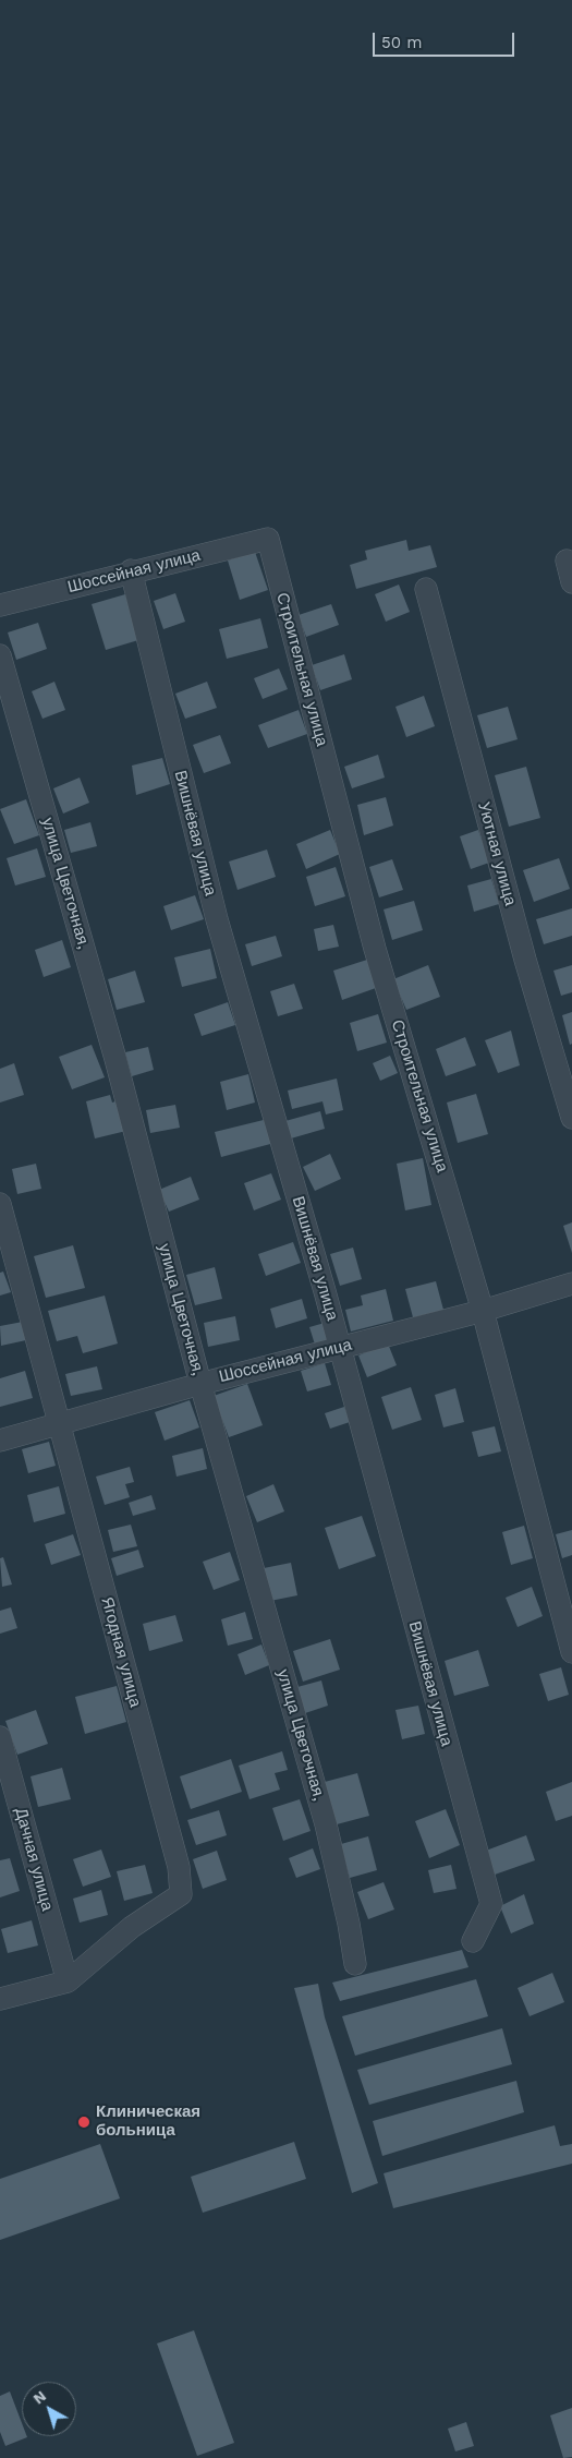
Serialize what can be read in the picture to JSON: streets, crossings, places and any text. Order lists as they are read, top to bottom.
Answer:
{
  "streets": {
    "street": [
      "Шоссейная улица",
      "Строительная улица",
      "Вишнёвая улица",
      "Уютная улица",
      "улица Цветочная,",
      "Ягодная улица",
      "Дачная улица"
    ]
  },
  "crossings": [
    ["Шоссейная улица", "Строительная улица"],
    ["Шоссейная улица", "Вишнёвая улица"],
    ["Шоссейная улица", "улица Цветочная,"],
    ["Шоссейная улица", "Ягодная улица"],
    ["Ягодная улица", "Дачная улица"]
  ],
  "places": ["Клиническая больница"],
  "scale_bar": "50 m",
  "north": "top left"
}
